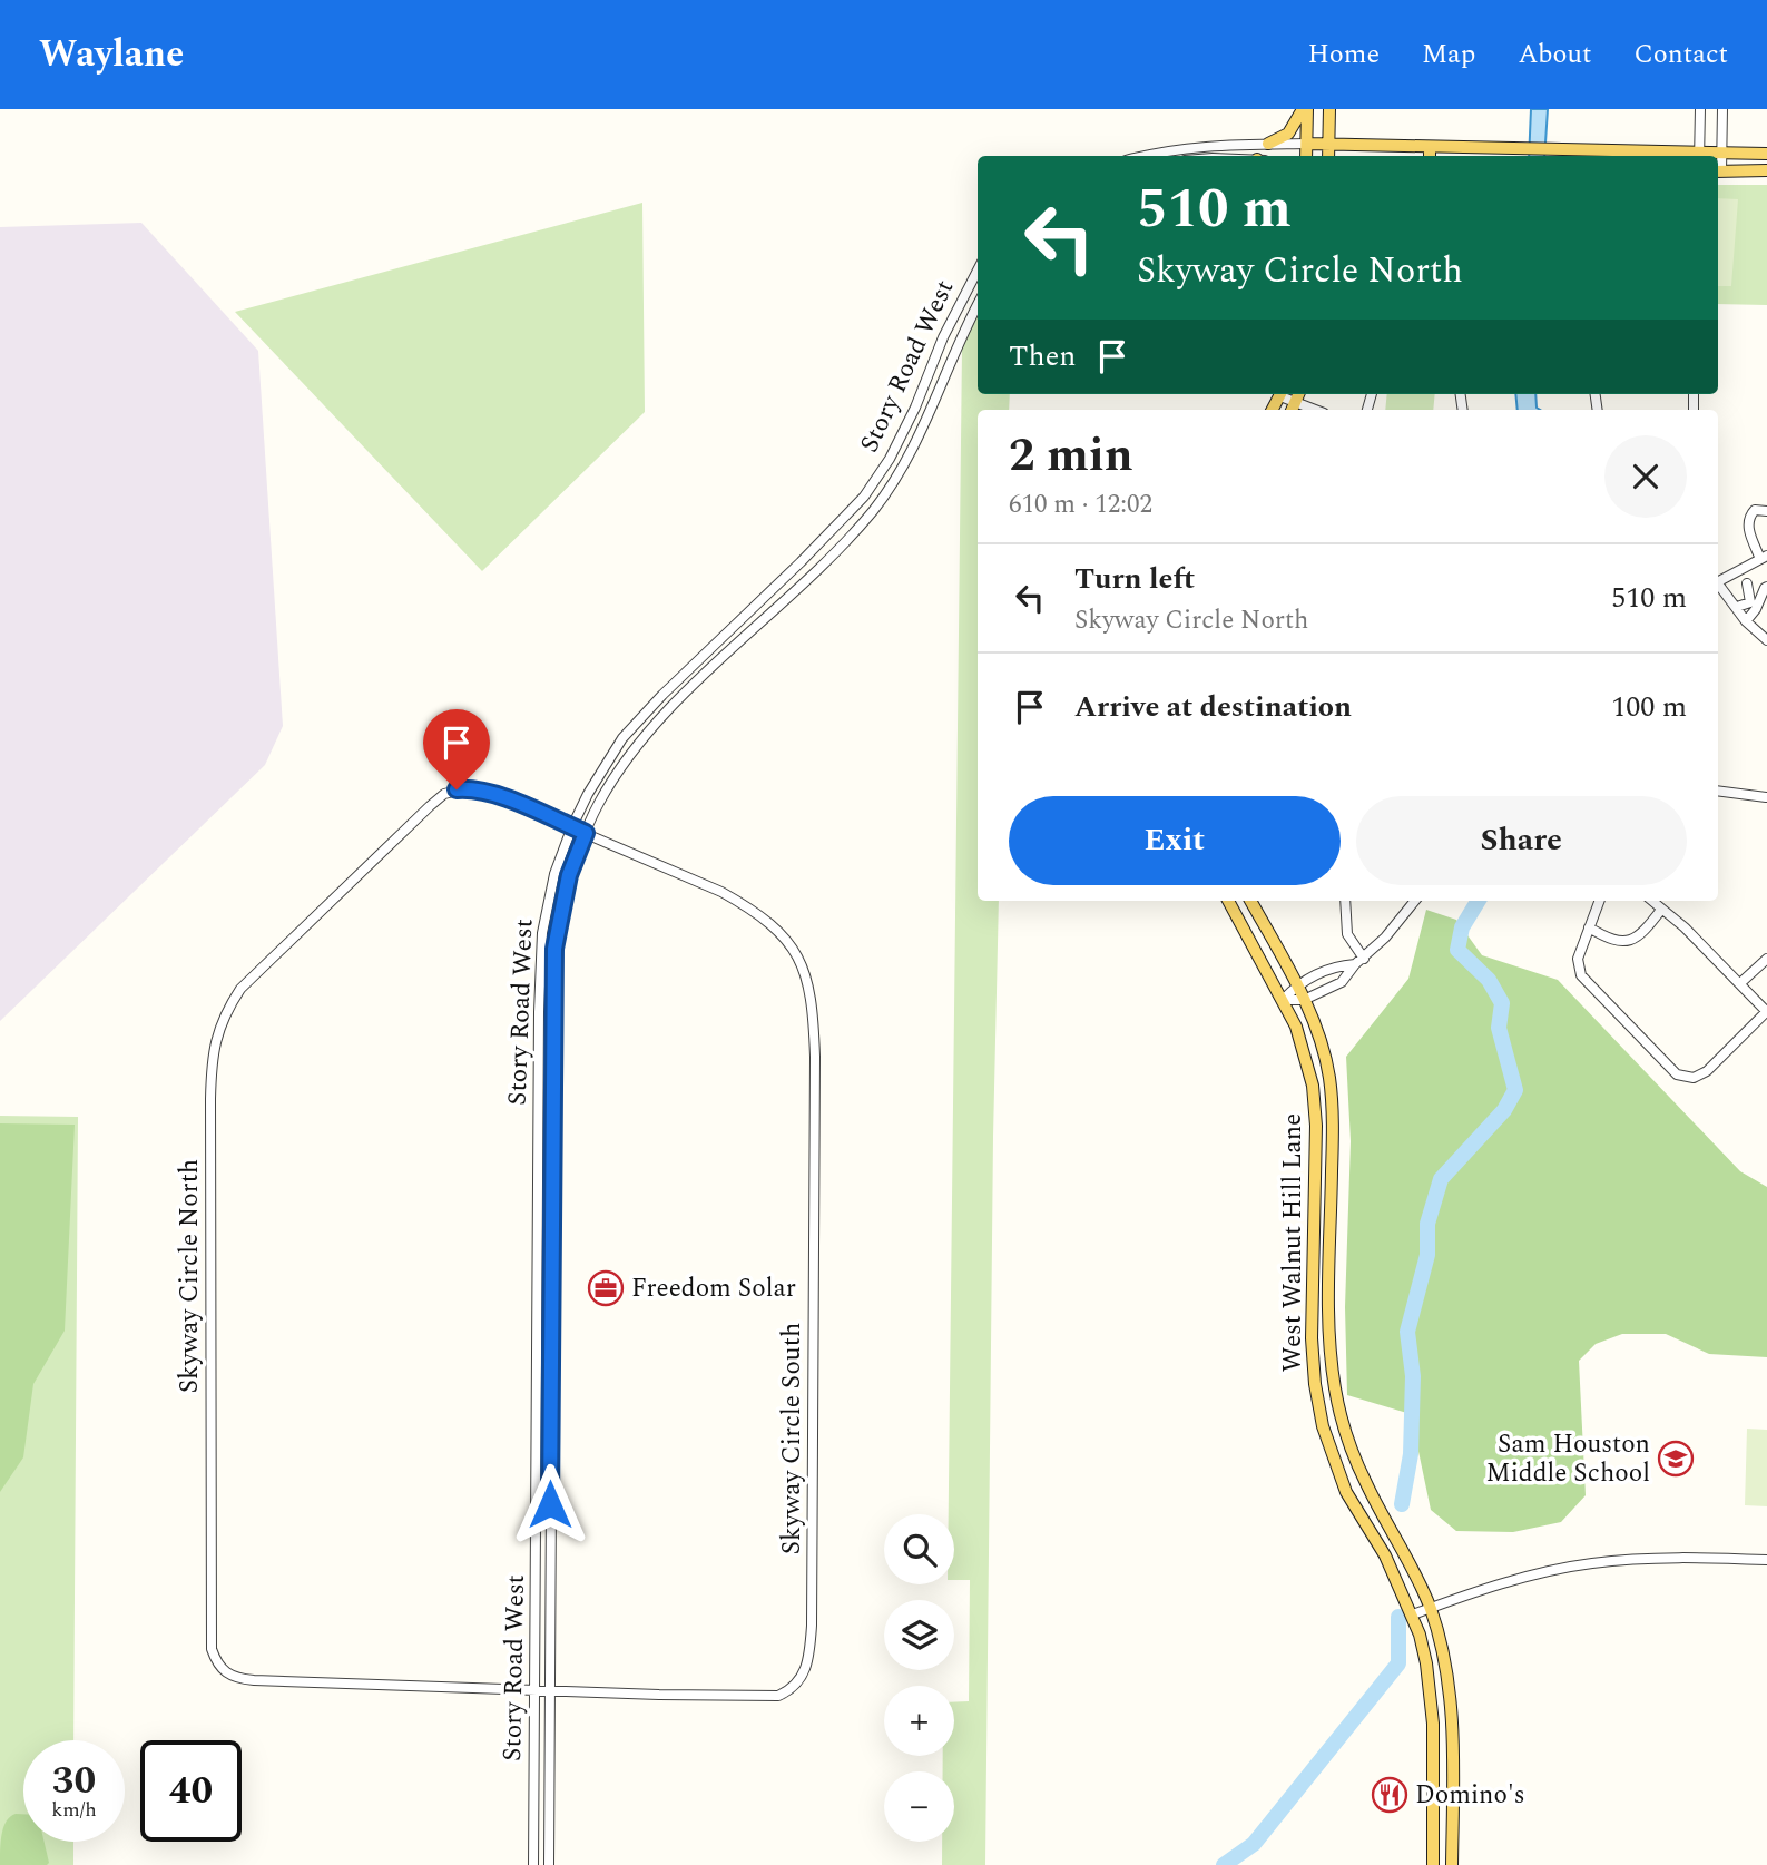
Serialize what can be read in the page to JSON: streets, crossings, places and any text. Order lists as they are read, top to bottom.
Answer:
{
  "streets": {
    "main road": ["West Walnut Hill Lane"],
    "street": ["Story Road West", "Skyway Circle North", "Skyway Circle South"]
  },
  "crossings": [
    ["Story Road West", "Skyway Circle North"],
    ["Story Road West", "Skyway Circle South"],
    ["Skyway Circle North", "Skyway Circle South"]
  ],
  "places": {
    "office": ["Freedom Solar"],
    "school or university": ["Sam Houston Middle School"],
    "restaurant": ["Domino's"]
  },
  "page": {
    "header": "Waylane",
    "nav": [
      "Home",
      "Map",
      "About",
      "Contact"
    ],
    "turn": ["510 m", "Skyway Circle North"],
    "then": "Then",
    "heading": ["2 min", "610 m · 12:02"],
    "list": [
      {
        "name": "Turn left",
        "note": "Skyway Circle North",
        "value": "510 m"
      },
      {
        "name": "Arrive at destination",
        "value": "100 m"
      }
    ],
    "buttons": ["Exit", "Share"],
    "map_buttons": ["+", "−"],
    "speed": "30 km/h",
    "limit": "40"
  }
}
